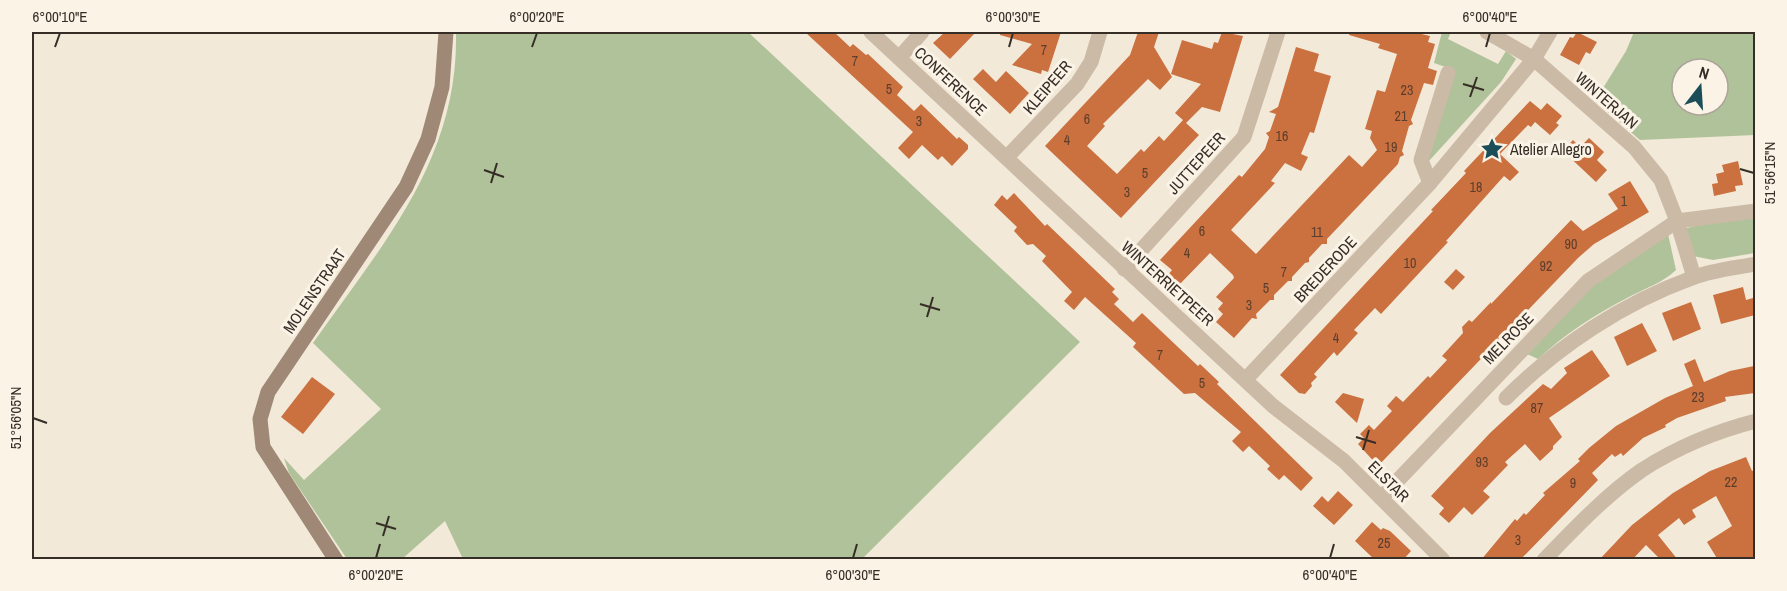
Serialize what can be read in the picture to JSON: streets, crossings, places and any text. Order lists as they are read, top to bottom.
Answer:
{
  "streets": {
    "street": [
      "CONFERENCE",
      "KLEIPEER",
      "WINTERJAN",
      "JUTTEPEER",
      "BREDERODE",
      "WINTERRIETPEER",
      "MOLENSTRAAT",
      "MELROSE",
      "ELSTAR"
    ]
  },
  "crossings": [
    ["CONFERENCE", "KLEIPEER"],
    ["CONFERENCE", "WINTERRIETPEER"],
    ["KLEIPEER", "WINTERRIETPEER"],
    ["WINTERJAN", "BREDERODE"],
    ["WINTERJAN", "MELROSE"],
    ["JUTTEPEER", "WINTERRIETPEER"],
    ["BREDERODE", "WINTERRIETPEER"],
    ["WINTERRIETPEER", "ELSTAR"],
    ["MELROSE", "ELSTAR"]
  ],
  "places": {
    "place": ["Atelier Allegro"]
  },
  "house_numbers": [
    "7",
    "7",
    "5",
    "23",
    "21",
    "6",
    "3",
    "16",
    "4",
    "19",
    "5",
    "18",
    "3",
    "1",
    "6",
    "11",
    "90",
    "4",
    "10",
    "92",
    "7",
    "5",
    "3",
    "4",
    "7",
    "5",
    "23",
    "87",
    "93",
    "22",
    "9",
    "3",
    "25"
  ],
  "north": "top",
  "coordinates": [
    "6°00'10\"E",
    "6°00'20\"E",
    "6°00'30\"E",
    "6°00'40\"E",
    "51°56'15\"N",
    "51°56'05\"N"
  ]
}
